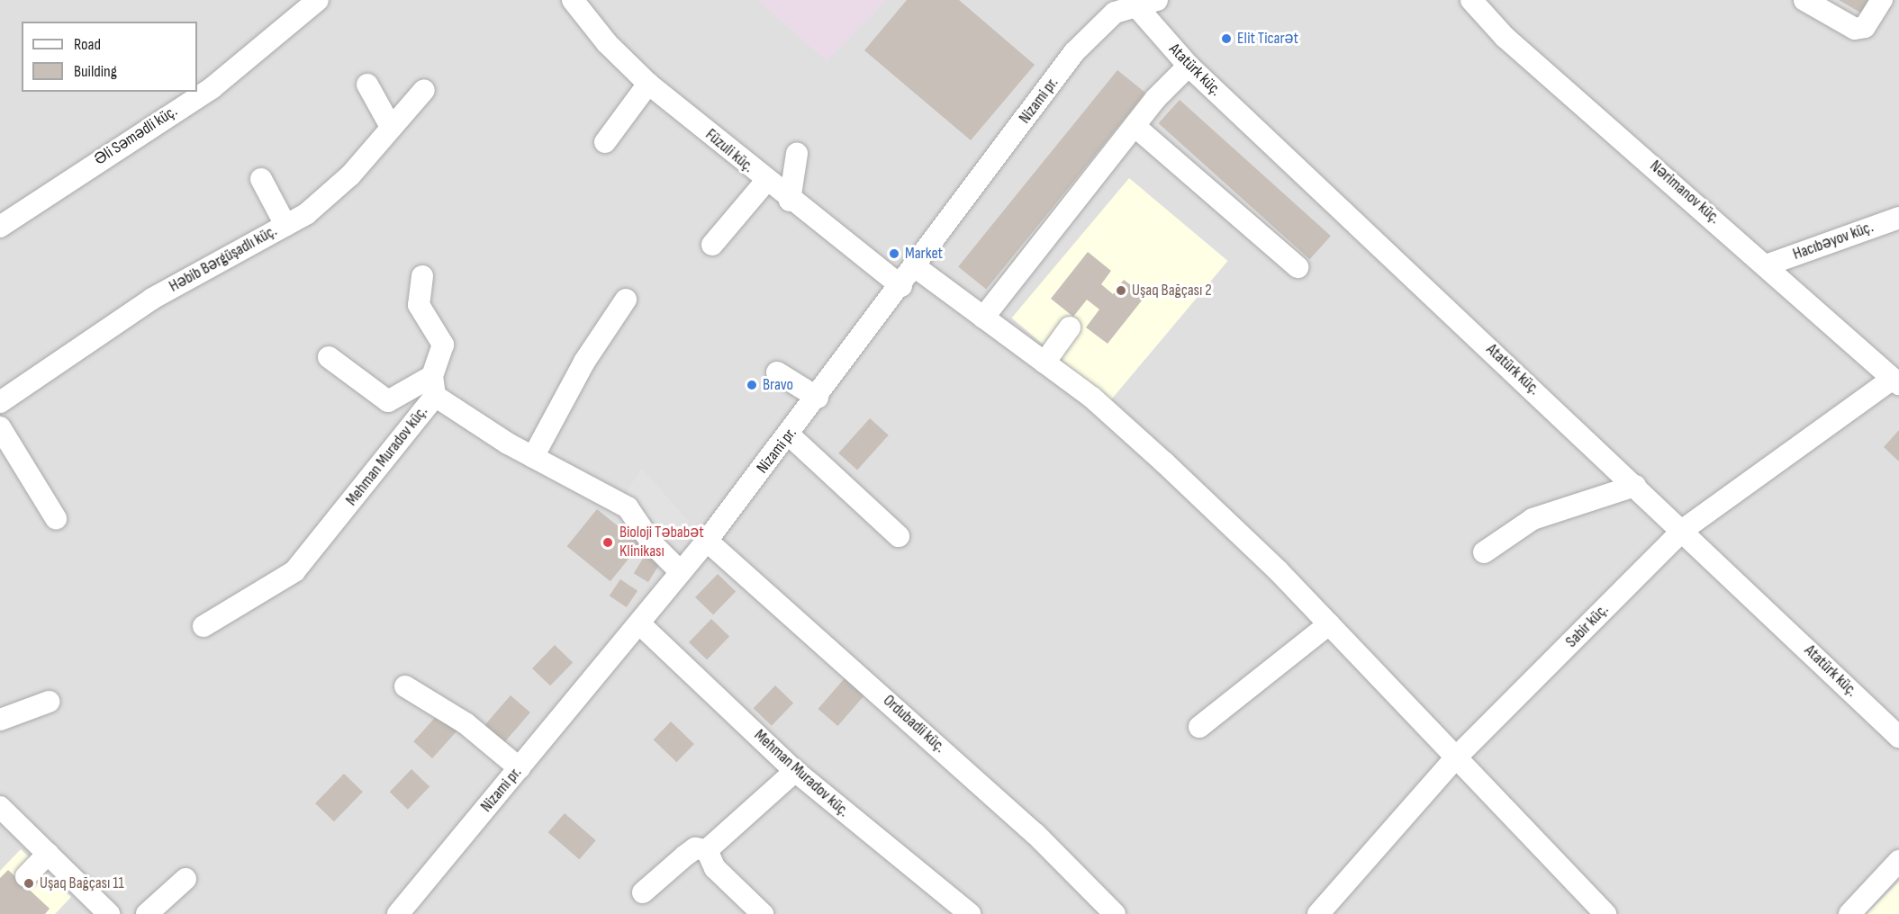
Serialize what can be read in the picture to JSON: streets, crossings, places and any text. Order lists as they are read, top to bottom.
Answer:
{
  "streets": {
    "street": [
      "Atatürk küç.",
      "Nizami pr.",
      "Əli Səmədli küç.",
      "Füzuli küç.",
      "Nərimanov küç.",
      "Hacıbəyov küç.",
      "Həbib Bərgüşadlı küç.",
      "Mehman Muradov küç.",
      "Sabir küç.",
      "Ordubadii küç."
    ]
  },
  "crossings": [
    ["Atatürk küç.", "Nizami pr."],
    ["Atatürk küç.", "Sabir küç."],
    ["Nizami pr.", "Füzuli küç."],
    ["Nizami pr.", "Mehman Muradov küç."],
    ["Nizami pr.", "Ordubadii küç."],
    ["Nərimanov küç.", "Hacıbəyov küç."],
    ["Nərimanov küç.", "Sabir küç."]
  ],
  "places": [
    "Elit Ticarət",
    "Market",
    "Uşaq Bağçası 2",
    "Bravo",
    "Bioloji Təbabət Klinikası",
    "Uşaq Bağçası 11"
  ],
  "legend": ["Road", "Building"]
}
